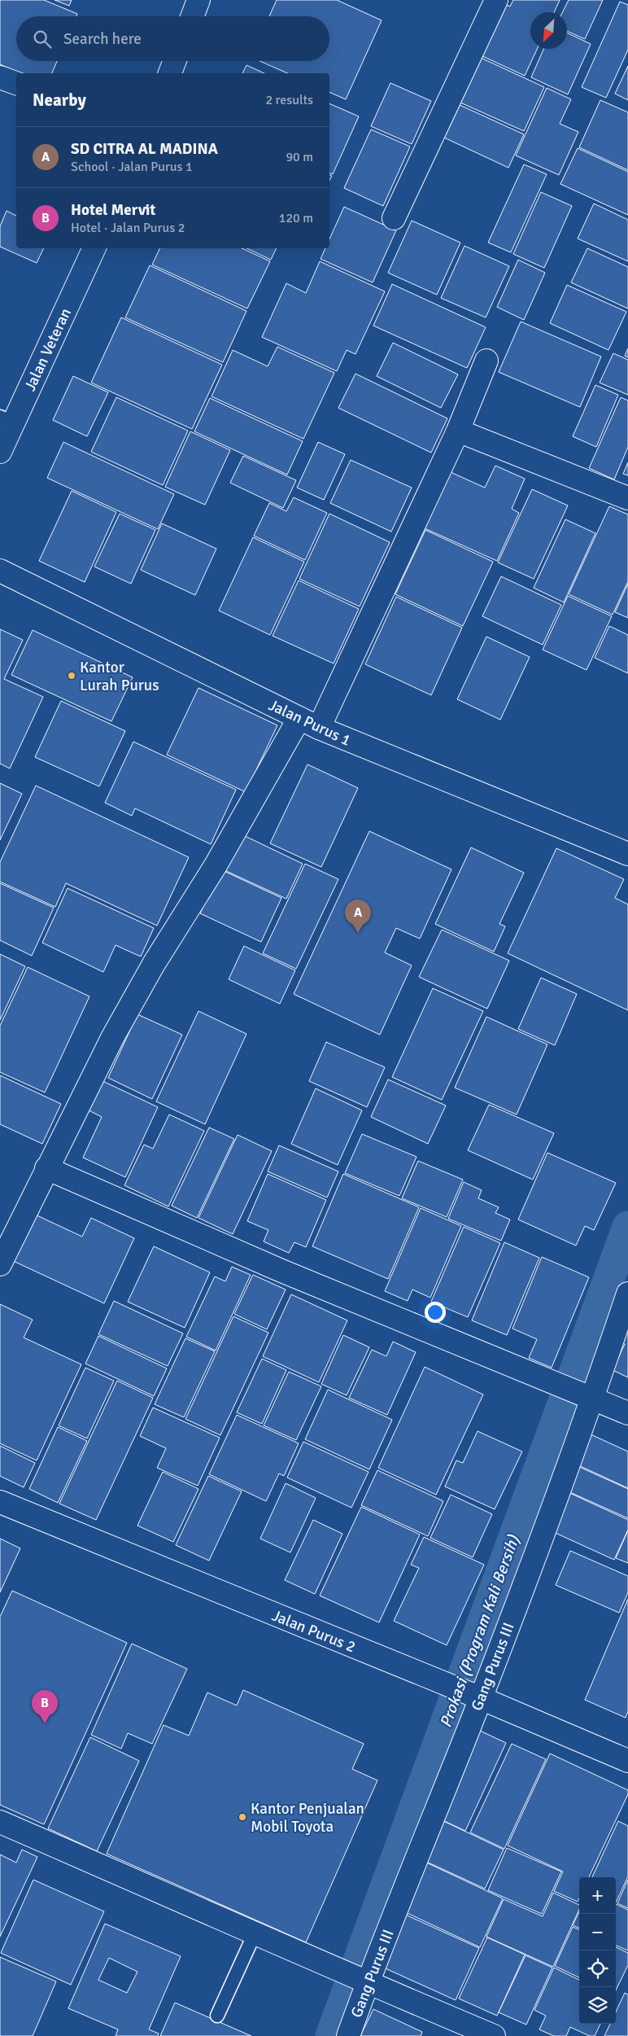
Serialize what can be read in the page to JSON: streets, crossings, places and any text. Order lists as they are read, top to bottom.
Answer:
{
  "streets": {
    "street": [
      "Jalan Veteran",
      "Jalan Purus 1",
      "Jalan Purus 2",
      "Gang Purus III"
    ]
  },
  "crossings": [
    ["Jalan Purus 2", "Gang Purus III"]
  ],
  "water": ["Prokasi (Program Kali Bersih)"],
  "places": ["Kantor Lurah Purus", "Kantor Penjualan Mobil Toyota"],
  "north": "bottom left",
  "page": {
    "search": "Search here",
    "heading": ["Nearby", "2 results"],
    "list": [
      {
        "mark": "A",
        "name": "SD CITRA AL MADINA",
        "note": "School · Jalan Purus 1",
        "value": "90 m"
      },
      {
        "mark": "B",
        "name": "Hotel Mervit",
        "note": "Hotel · Jalan Purus 2",
        "value": "120 m"
      }
    ],
    "pins": ["A", "B"],
    "map_buttons": ["+", "−"]
  }
}
